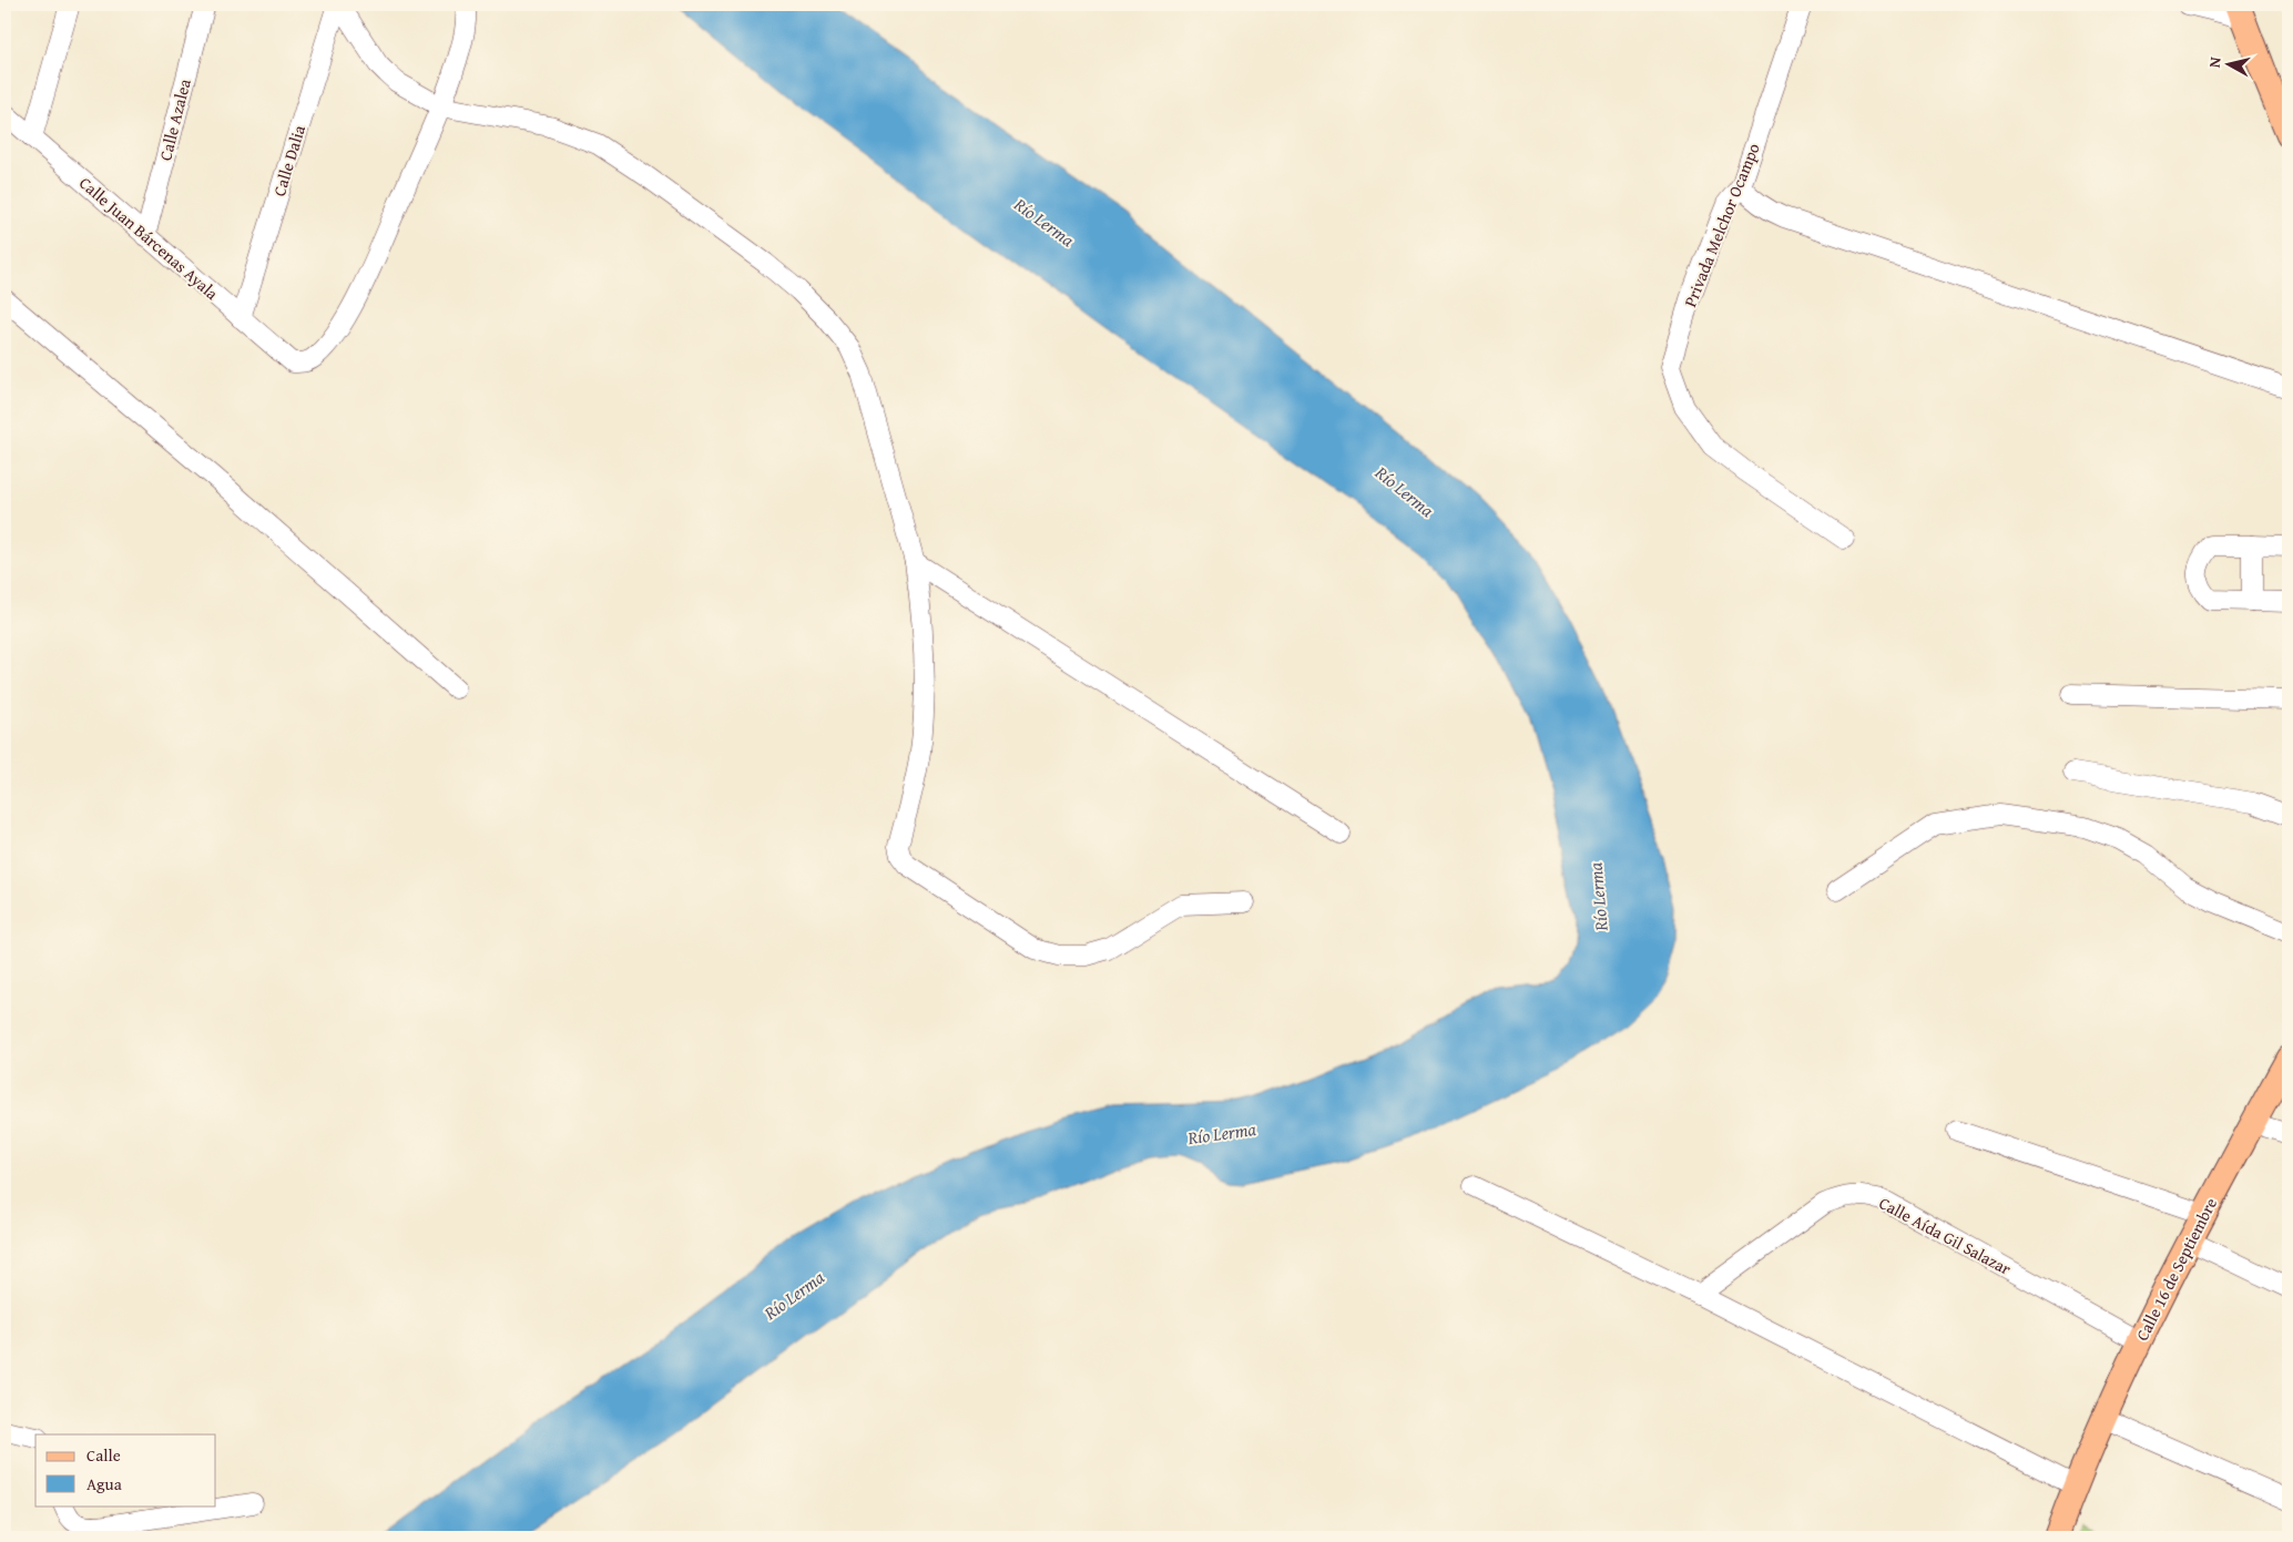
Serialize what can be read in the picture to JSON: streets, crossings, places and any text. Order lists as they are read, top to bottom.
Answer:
{
  "streets": {
    "main road": ["Calle 16 de Septiembre"],
    "street": [
      "Calle Azalea",
      "Calle Dalia",
      "Privada Melchor Ocampo",
      "Calle Juan Bárcenas Ayala",
      "Calle Aída Gil Salazar"
    ]
  },
  "crossings": [
    ["Calle Azalea", "Calle Juan Bárcenas Ayala"],
    ["Calle Dalia", "Calle Juan Bárcenas Ayala"],
    ["Calle Aída Gil Salazar", "Calle 16 de Septiembre"]
  ],
  "water": ["Río Lerma"],
  "legend": ["Calle", "Agua"],
  "north": "left"
}
